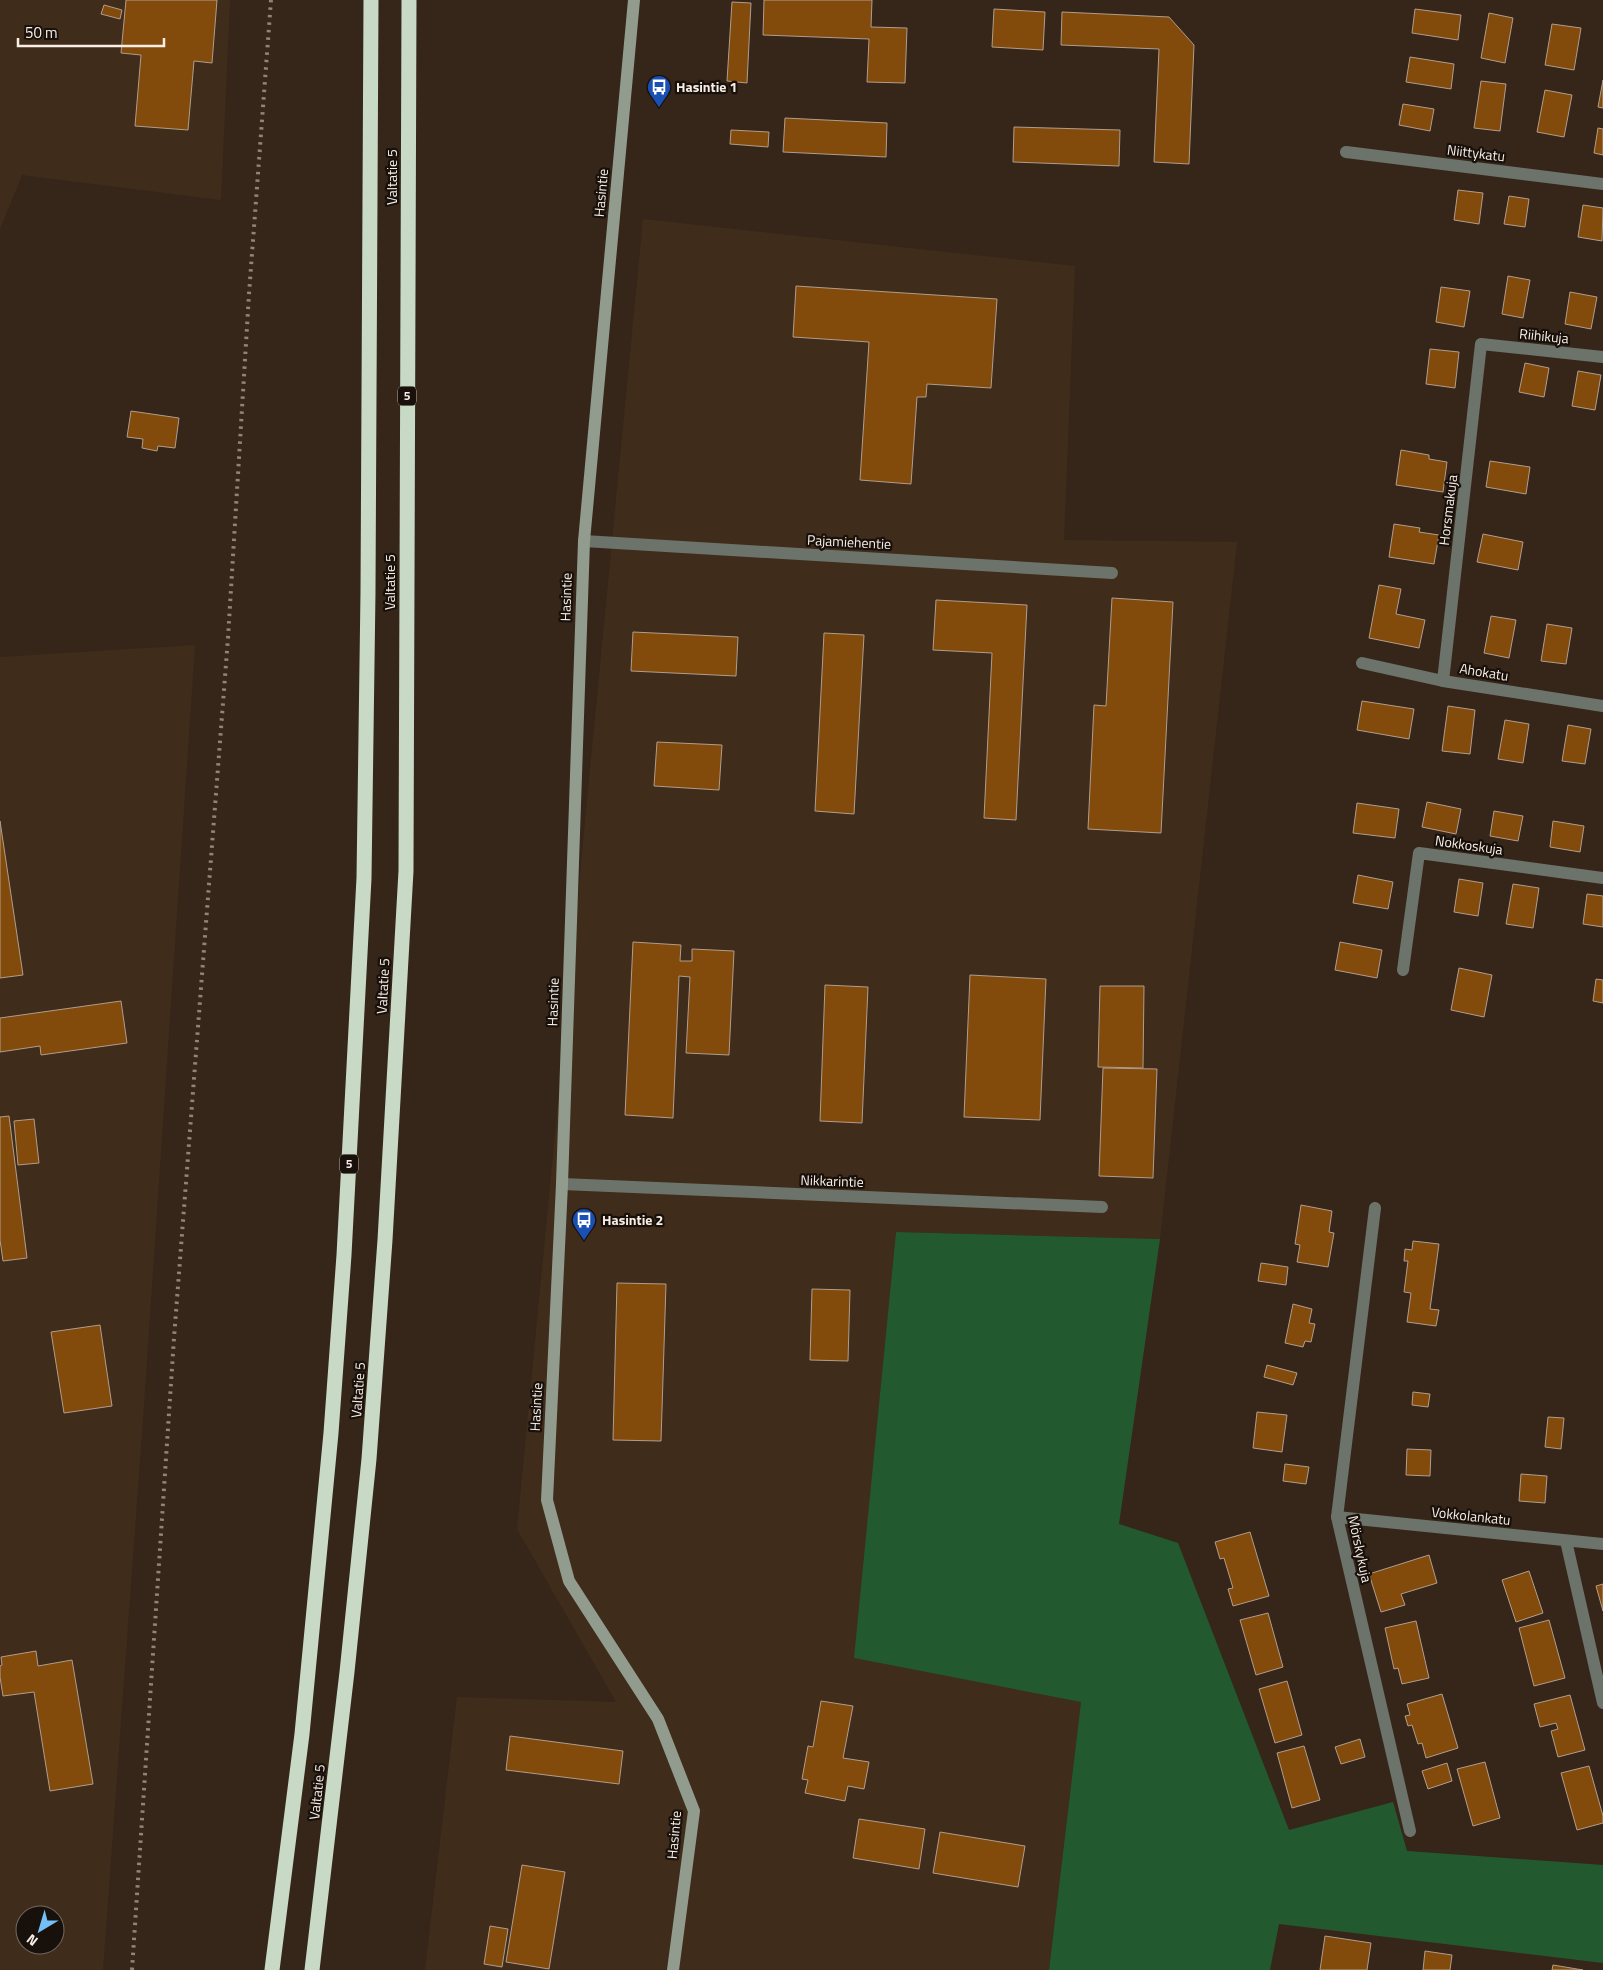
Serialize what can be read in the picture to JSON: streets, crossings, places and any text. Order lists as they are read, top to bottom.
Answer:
{
  "streets": {
    "highway": ["Valtatie 5", "5"],
    "street": [
      "Niittykatu",
      "Hasintie",
      "Riihikuja",
      "Horsmakuja",
      "Pajamiehentie",
      "Ahokatu",
      "Nokkoskuja",
      "Nikkarintie",
      "Vokkolankatu",
      "Mörskykuja"
    ]
  },
  "crossings": [
    ["Hasintie", "Pajamiehentie"],
    ["Hasintie", "Nikkarintie"],
    ["Riihikuja", "Horsmakuja"],
    ["Horsmakuja", "Ahokatu"],
    ["Vokkolankatu", "Mörskykuja"]
  ],
  "places": {
    "bus stop": ["Hasintie 1", "Hasintie 2"]
  },
  "scale_bar": "50 m",
  "north": "bottom left"
}
